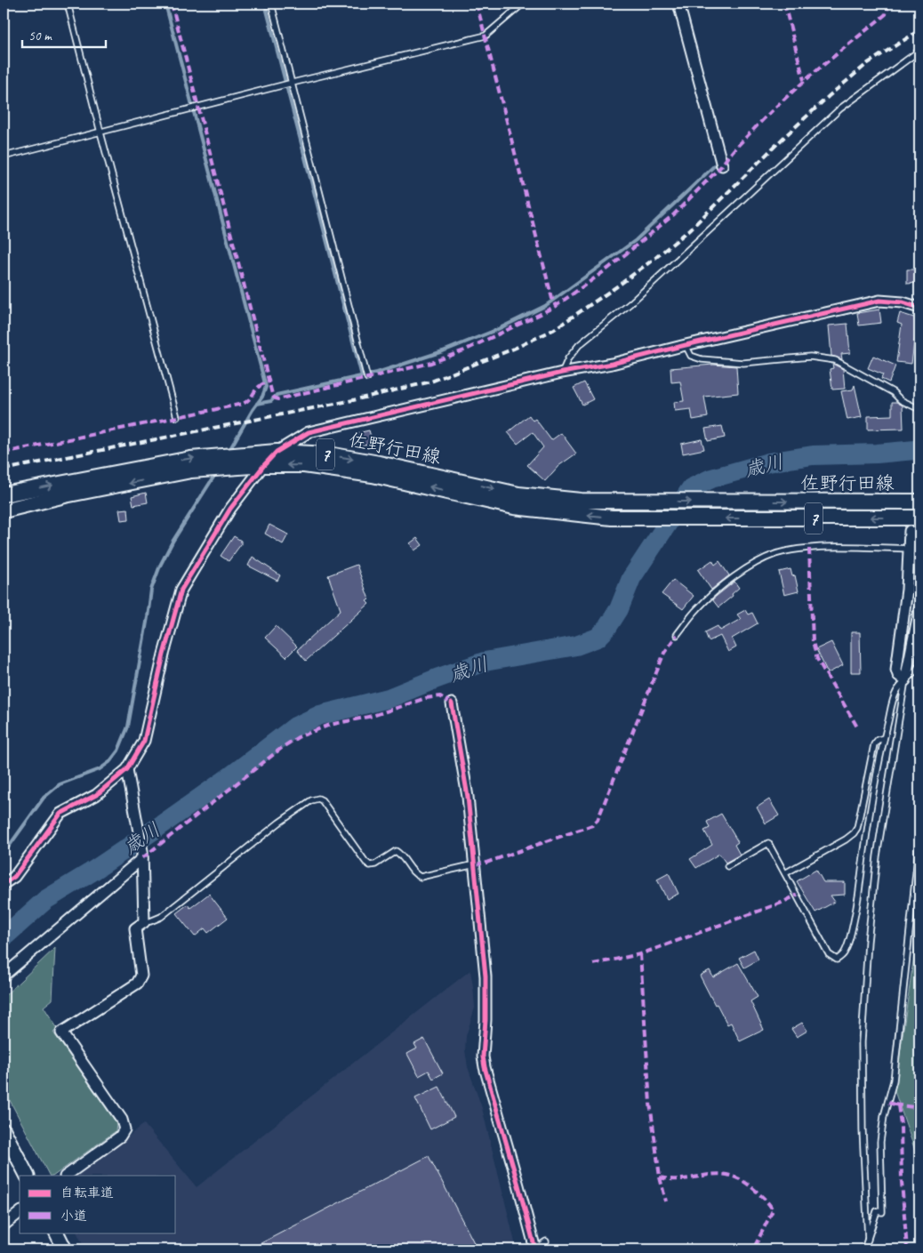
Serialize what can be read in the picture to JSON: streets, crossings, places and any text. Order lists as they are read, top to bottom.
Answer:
{
  "streets": {
    "main road": ["佐野行田線", "7"]
  },
  "water": ["歳川"],
  "legend": ["自転車道", "小道"],
  "scale_bar": "50 m"
}
